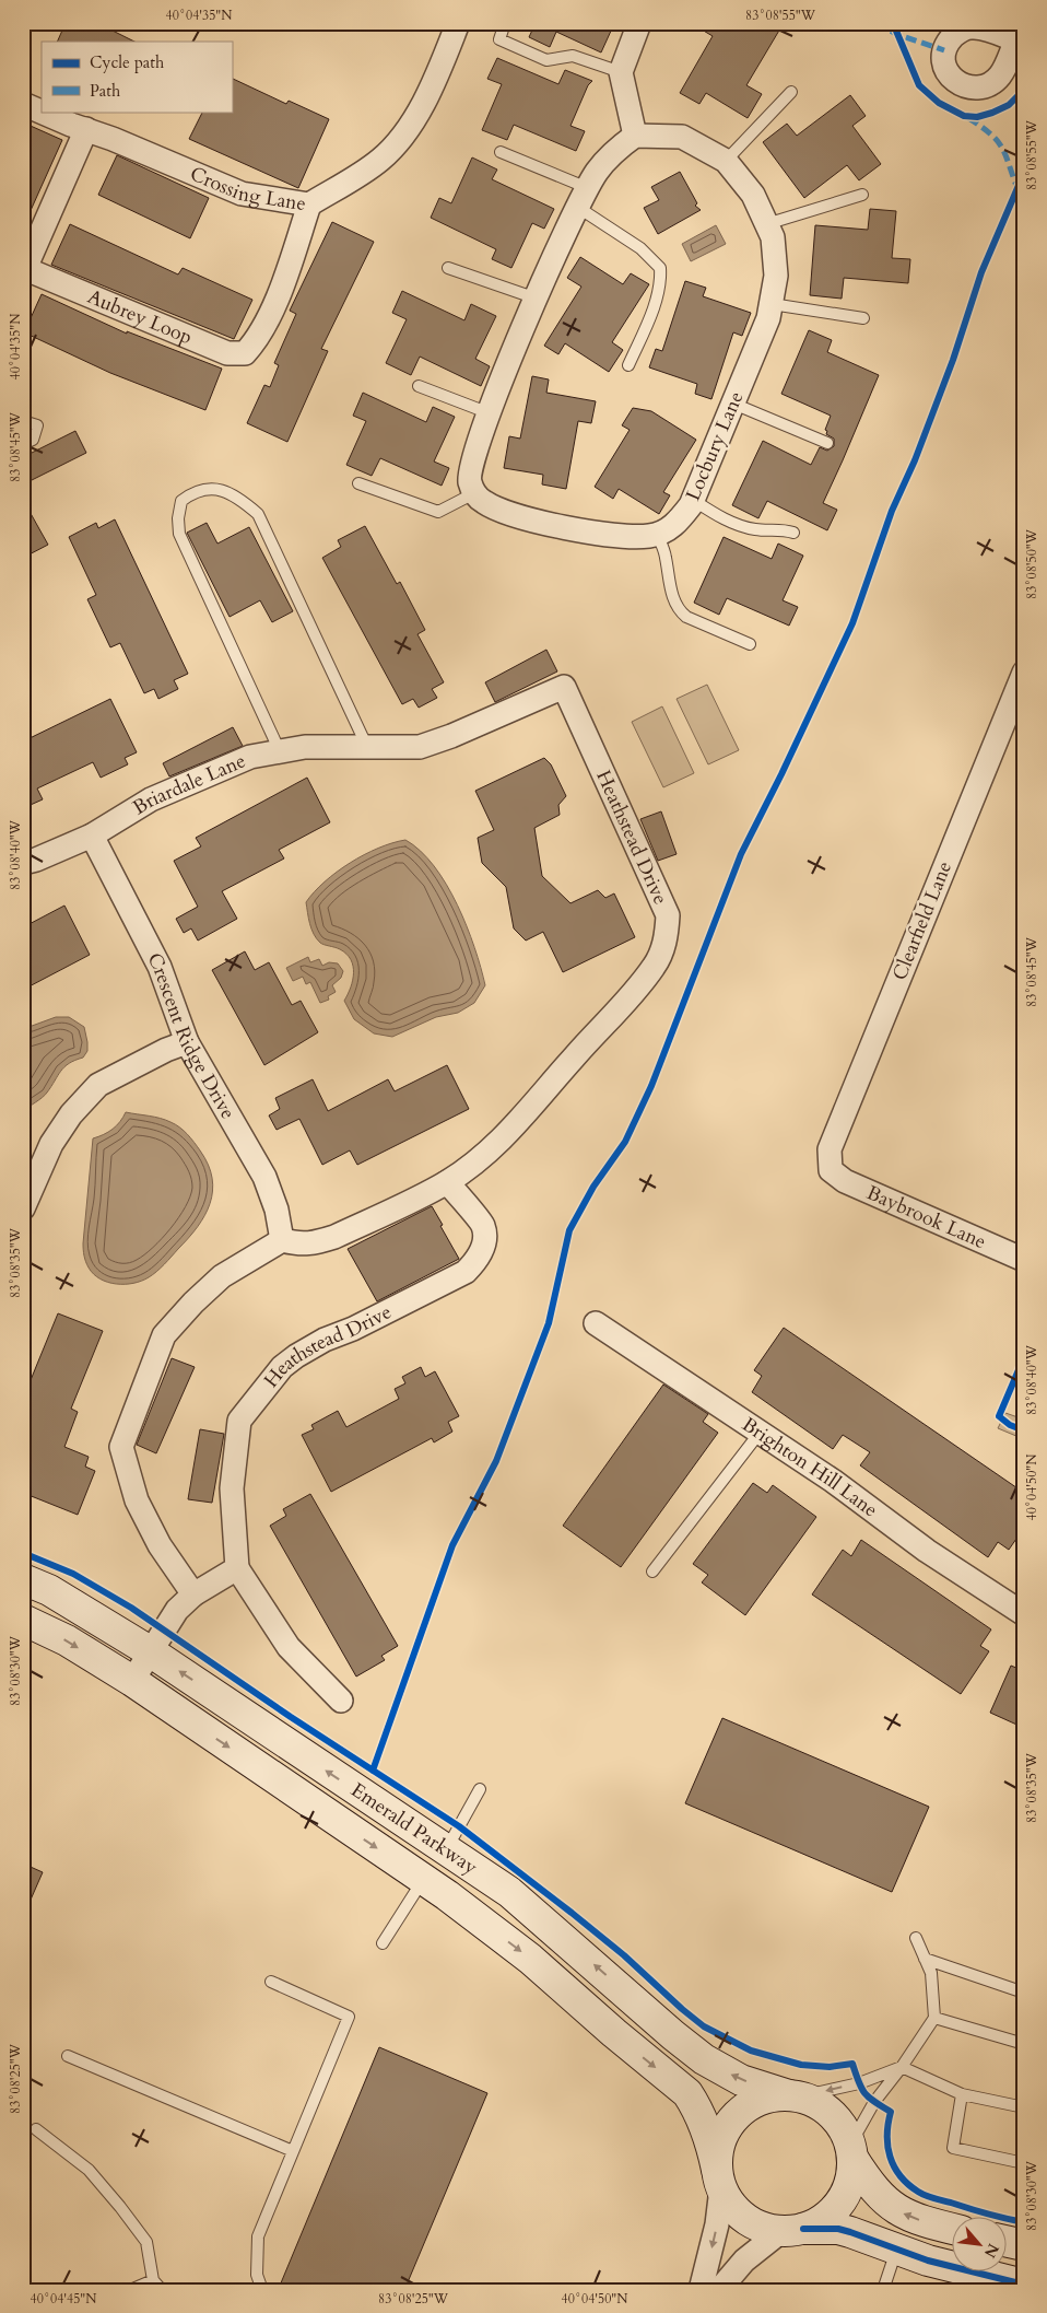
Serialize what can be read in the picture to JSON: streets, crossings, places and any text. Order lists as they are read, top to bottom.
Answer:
{
  "streets": {
    "main road": ["Emerald Parkway"],
    "street": [
      "Crossing Lane",
      "Aubrey Loop",
      "Locbury Lane",
      "Briardale Lane",
      "Heathstead Drive",
      "Clearfield Lane",
      "Crescent Ridge Drive",
      "Baybrook Lane",
      "Brighton Hill Lane"
    ]
  },
  "crossings": [
    ["Crossing Lane", "Aubrey Loop"],
    ["Briardale Lane", "Heathstead Drive"],
    ["Briardale Lane", "Crescent Ridge Drive"],
    ["Heathstead Drive", "Crescent Ridge Drive"],
    ["Clearfield Lane", "Baybrook Lane"]
  ],
  "legend": ["Cycle path", "Path"],
  "north": "bottom right",
  "coordinates": [
    "40°04'35\"N",
    "83°08'55\"W",
    "83°08'45\"W",
    "83°08'50\"W",
    "83°08'40\"W",
    "83°08'35\"W",
    "40°04'50\"N",
    "83°08'30\"W",
    "83°08'25\"W",
    "40°04'45\"N"
  ]
}
